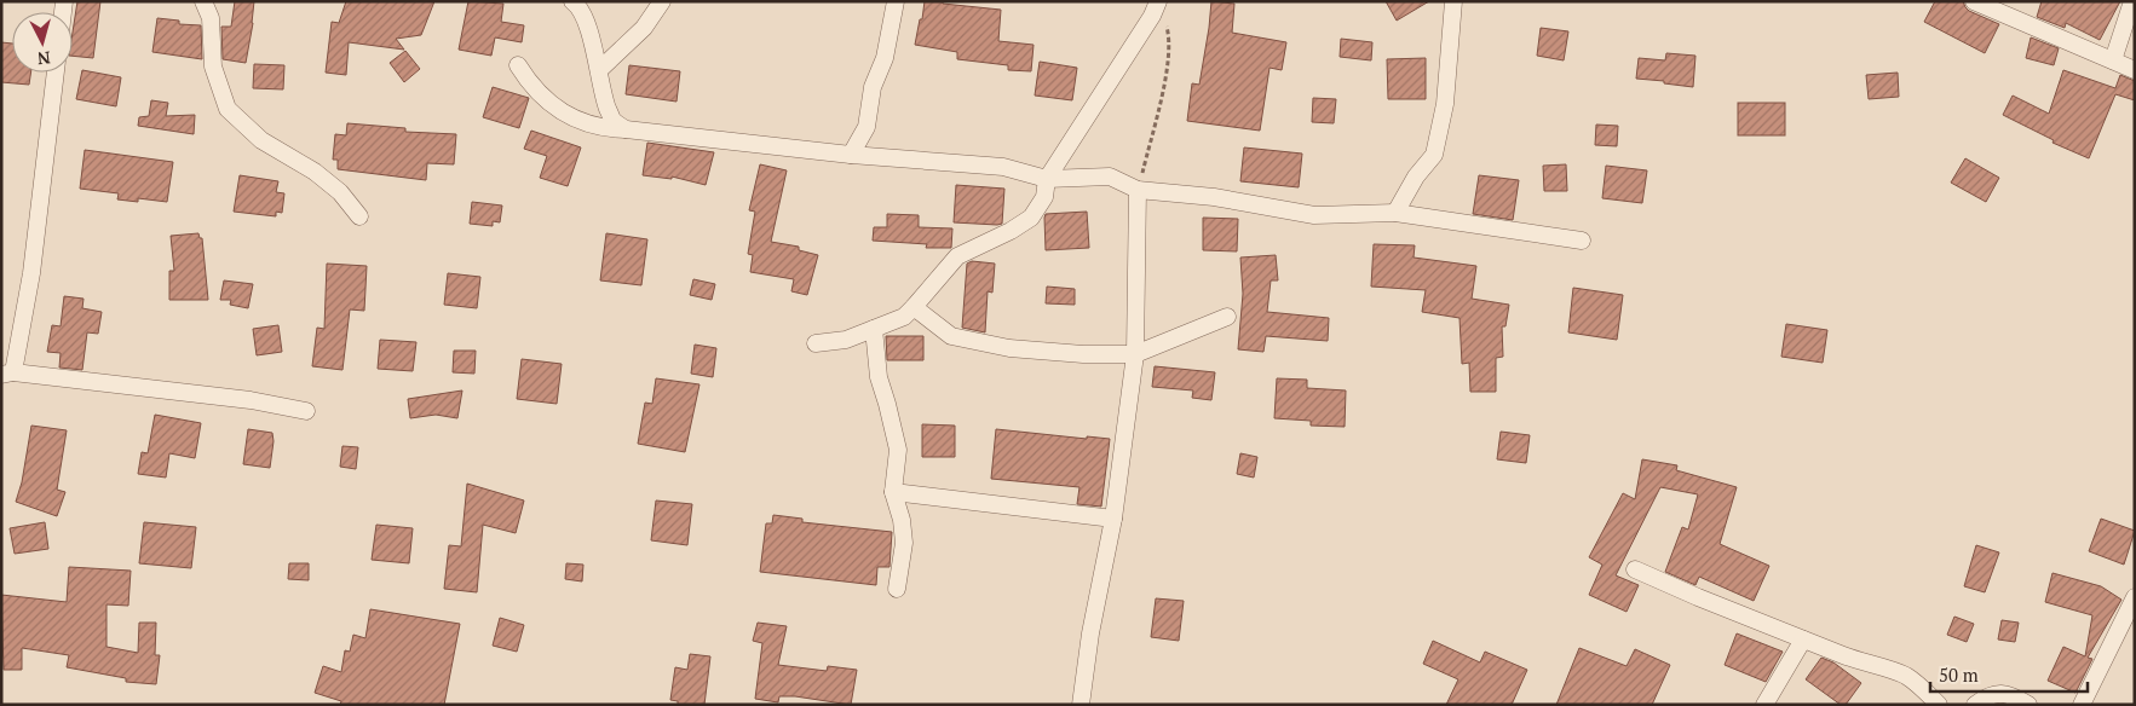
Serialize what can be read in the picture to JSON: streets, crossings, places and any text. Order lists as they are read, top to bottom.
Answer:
{
  "scale_bar": "50 m",
  "north": "bottom"
}
